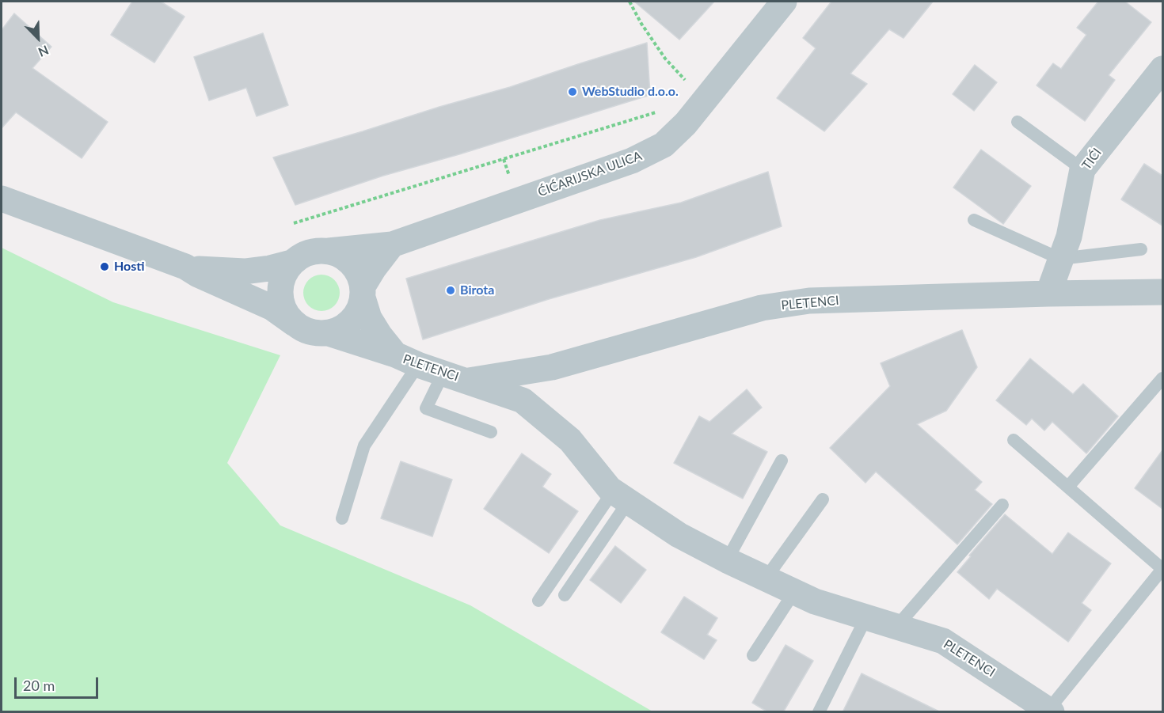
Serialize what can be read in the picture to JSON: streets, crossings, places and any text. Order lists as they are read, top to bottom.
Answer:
{
  "streets": {
    "street": ["TIĆI", "ĆIĆARIJSKA ULICA", "PLETENCI"]
  },
  "crossings": [
    ["TIĆI", "PLETENCI"],
    ["ĆIĆARIJSKA ULICA", "PLETENCI"]
  ],
  "places": ["WebStudio d.o.o.", "Hosti", "Birota"],
  "scale_bar": "20 m",
  "north": "bottom right"
}
